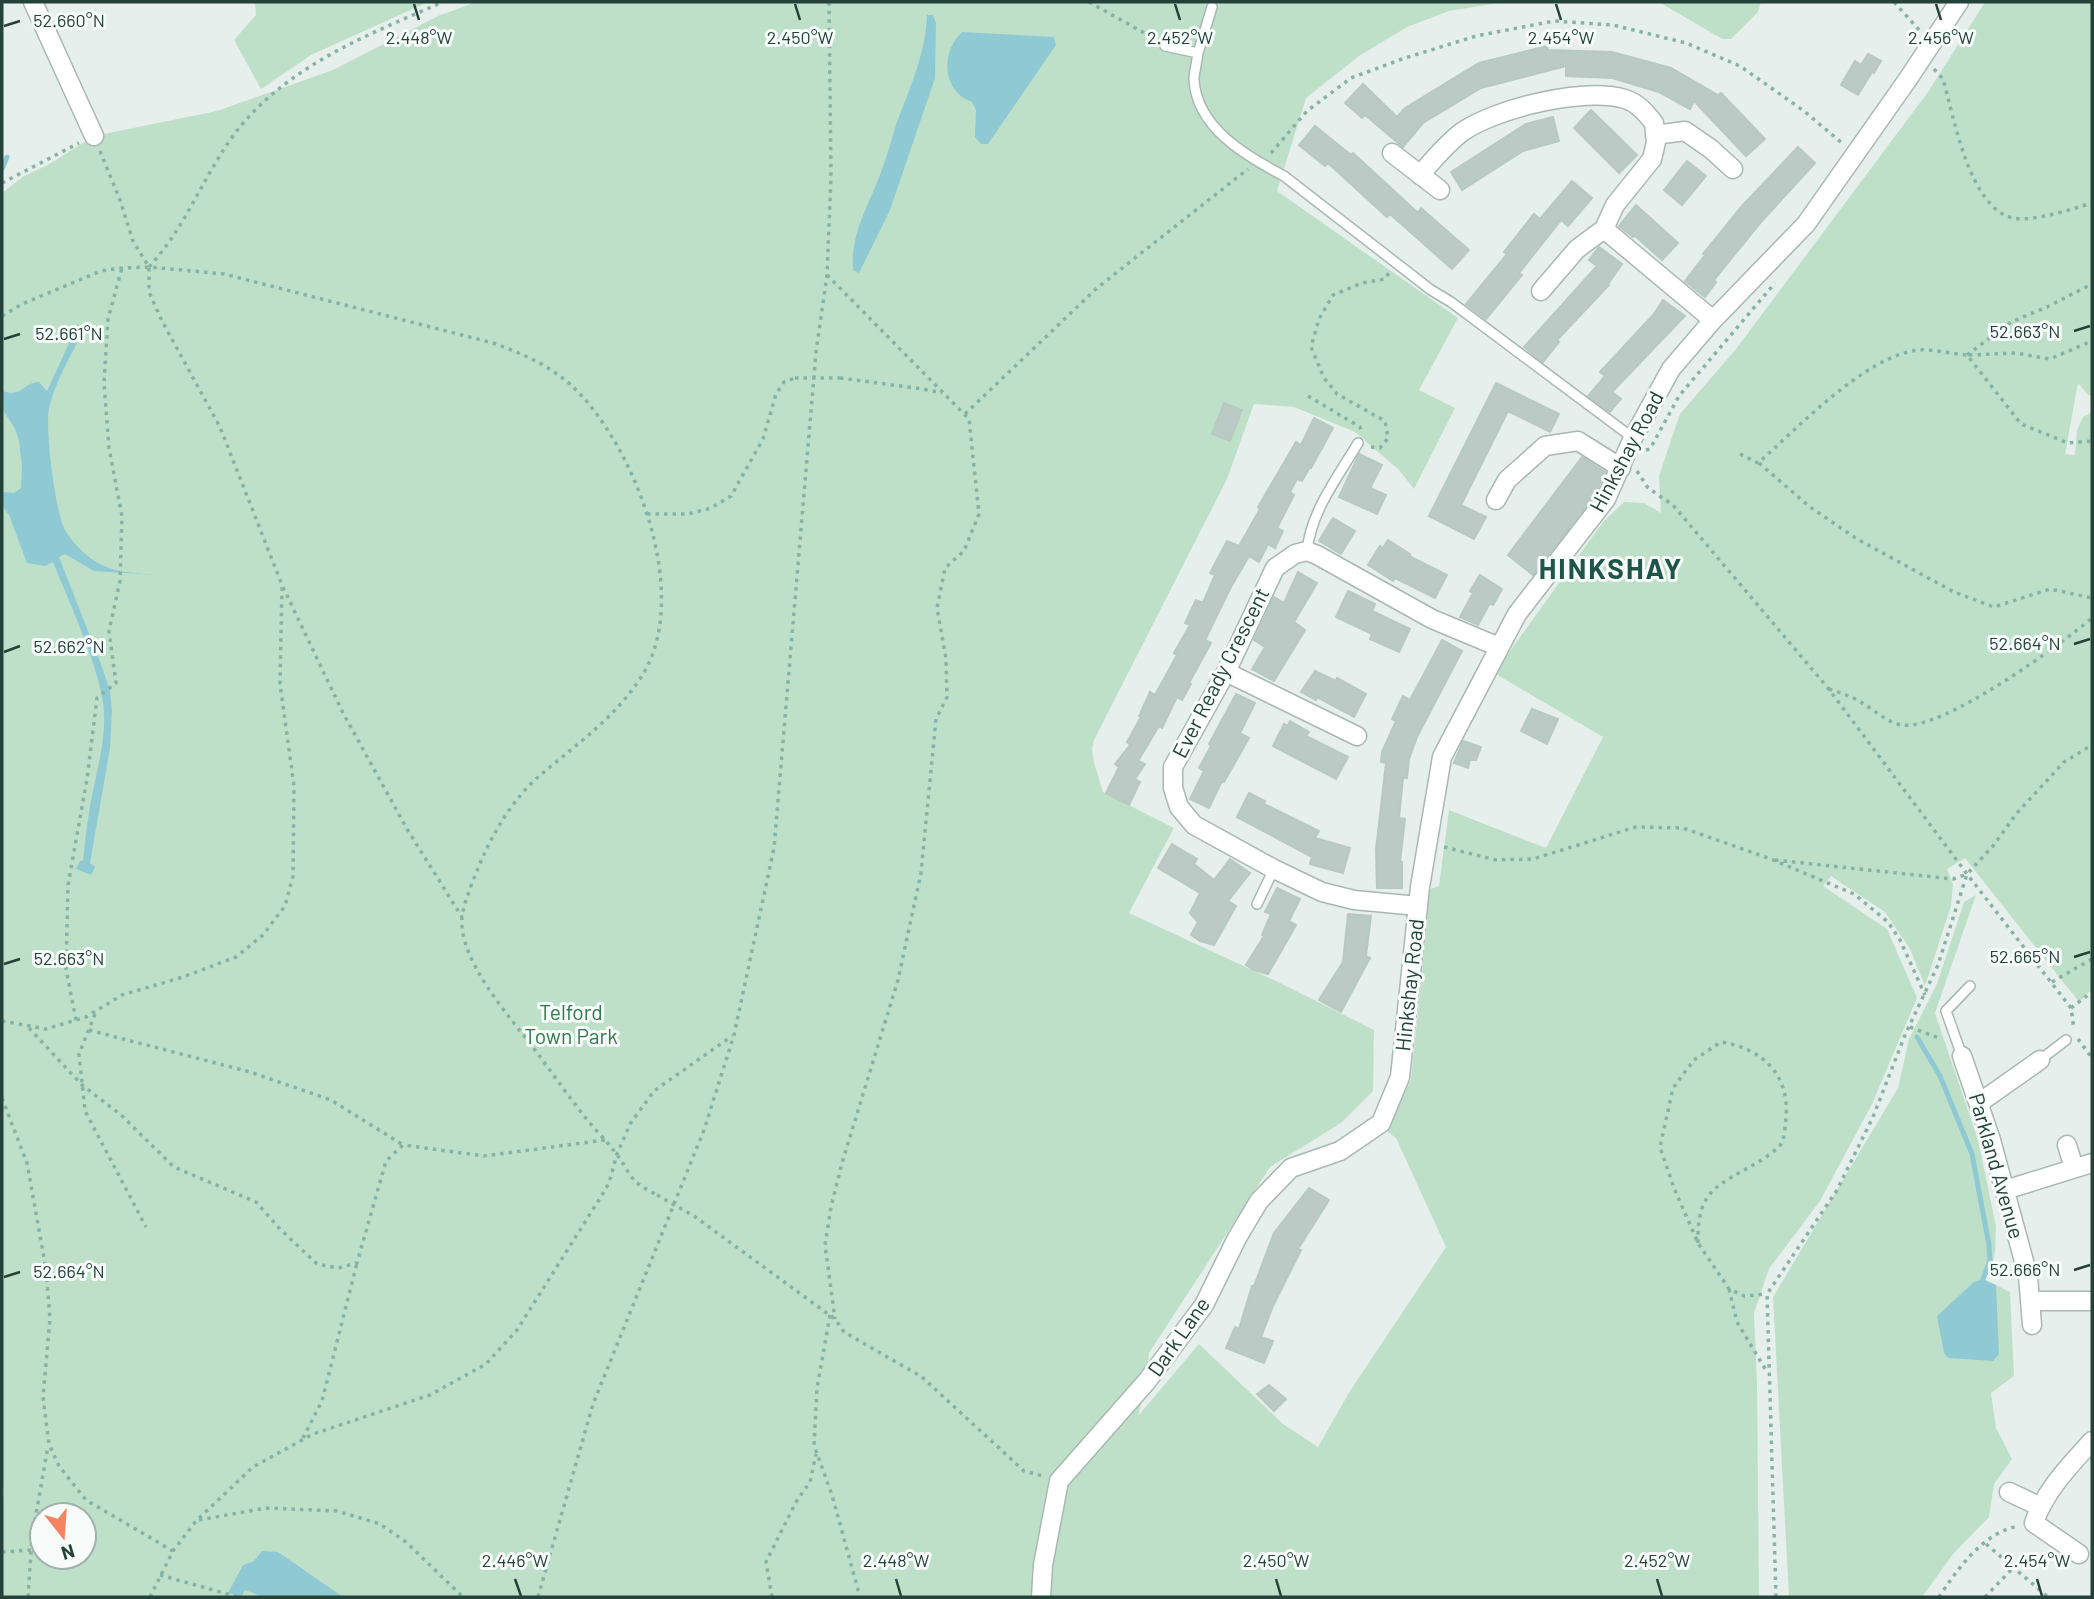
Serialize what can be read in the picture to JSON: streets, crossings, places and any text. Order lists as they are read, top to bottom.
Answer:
{
  "streets": {
    "street": [
      "Hinkshay Road",
      "Ever Ready Crescent",
      "Parkland Avenue",
      "Dark Lane"
    ]
  },
  "crossings": [
    ["Hinkshay Road", "Ever Ready Crescent"],
    ["Hinkshay Road", "Dark Lane"]
  ],
  "districts": ["HINKSHAY"],
  "parks": ["Telford Town Park"],
  "north": "bottom",
  "coordinates": [
    "52.660°N",
    "2.448°W",
    "2.450°W",
    "2.452°W",
    "2.454°W",
    "2.456°W",
    "52.663°N",
    "52.661°N",
    "52.664°N",
    "52.662°N",
    "52.665°N",
    "52.666°N",
    "2.446°W"
  ]
}
